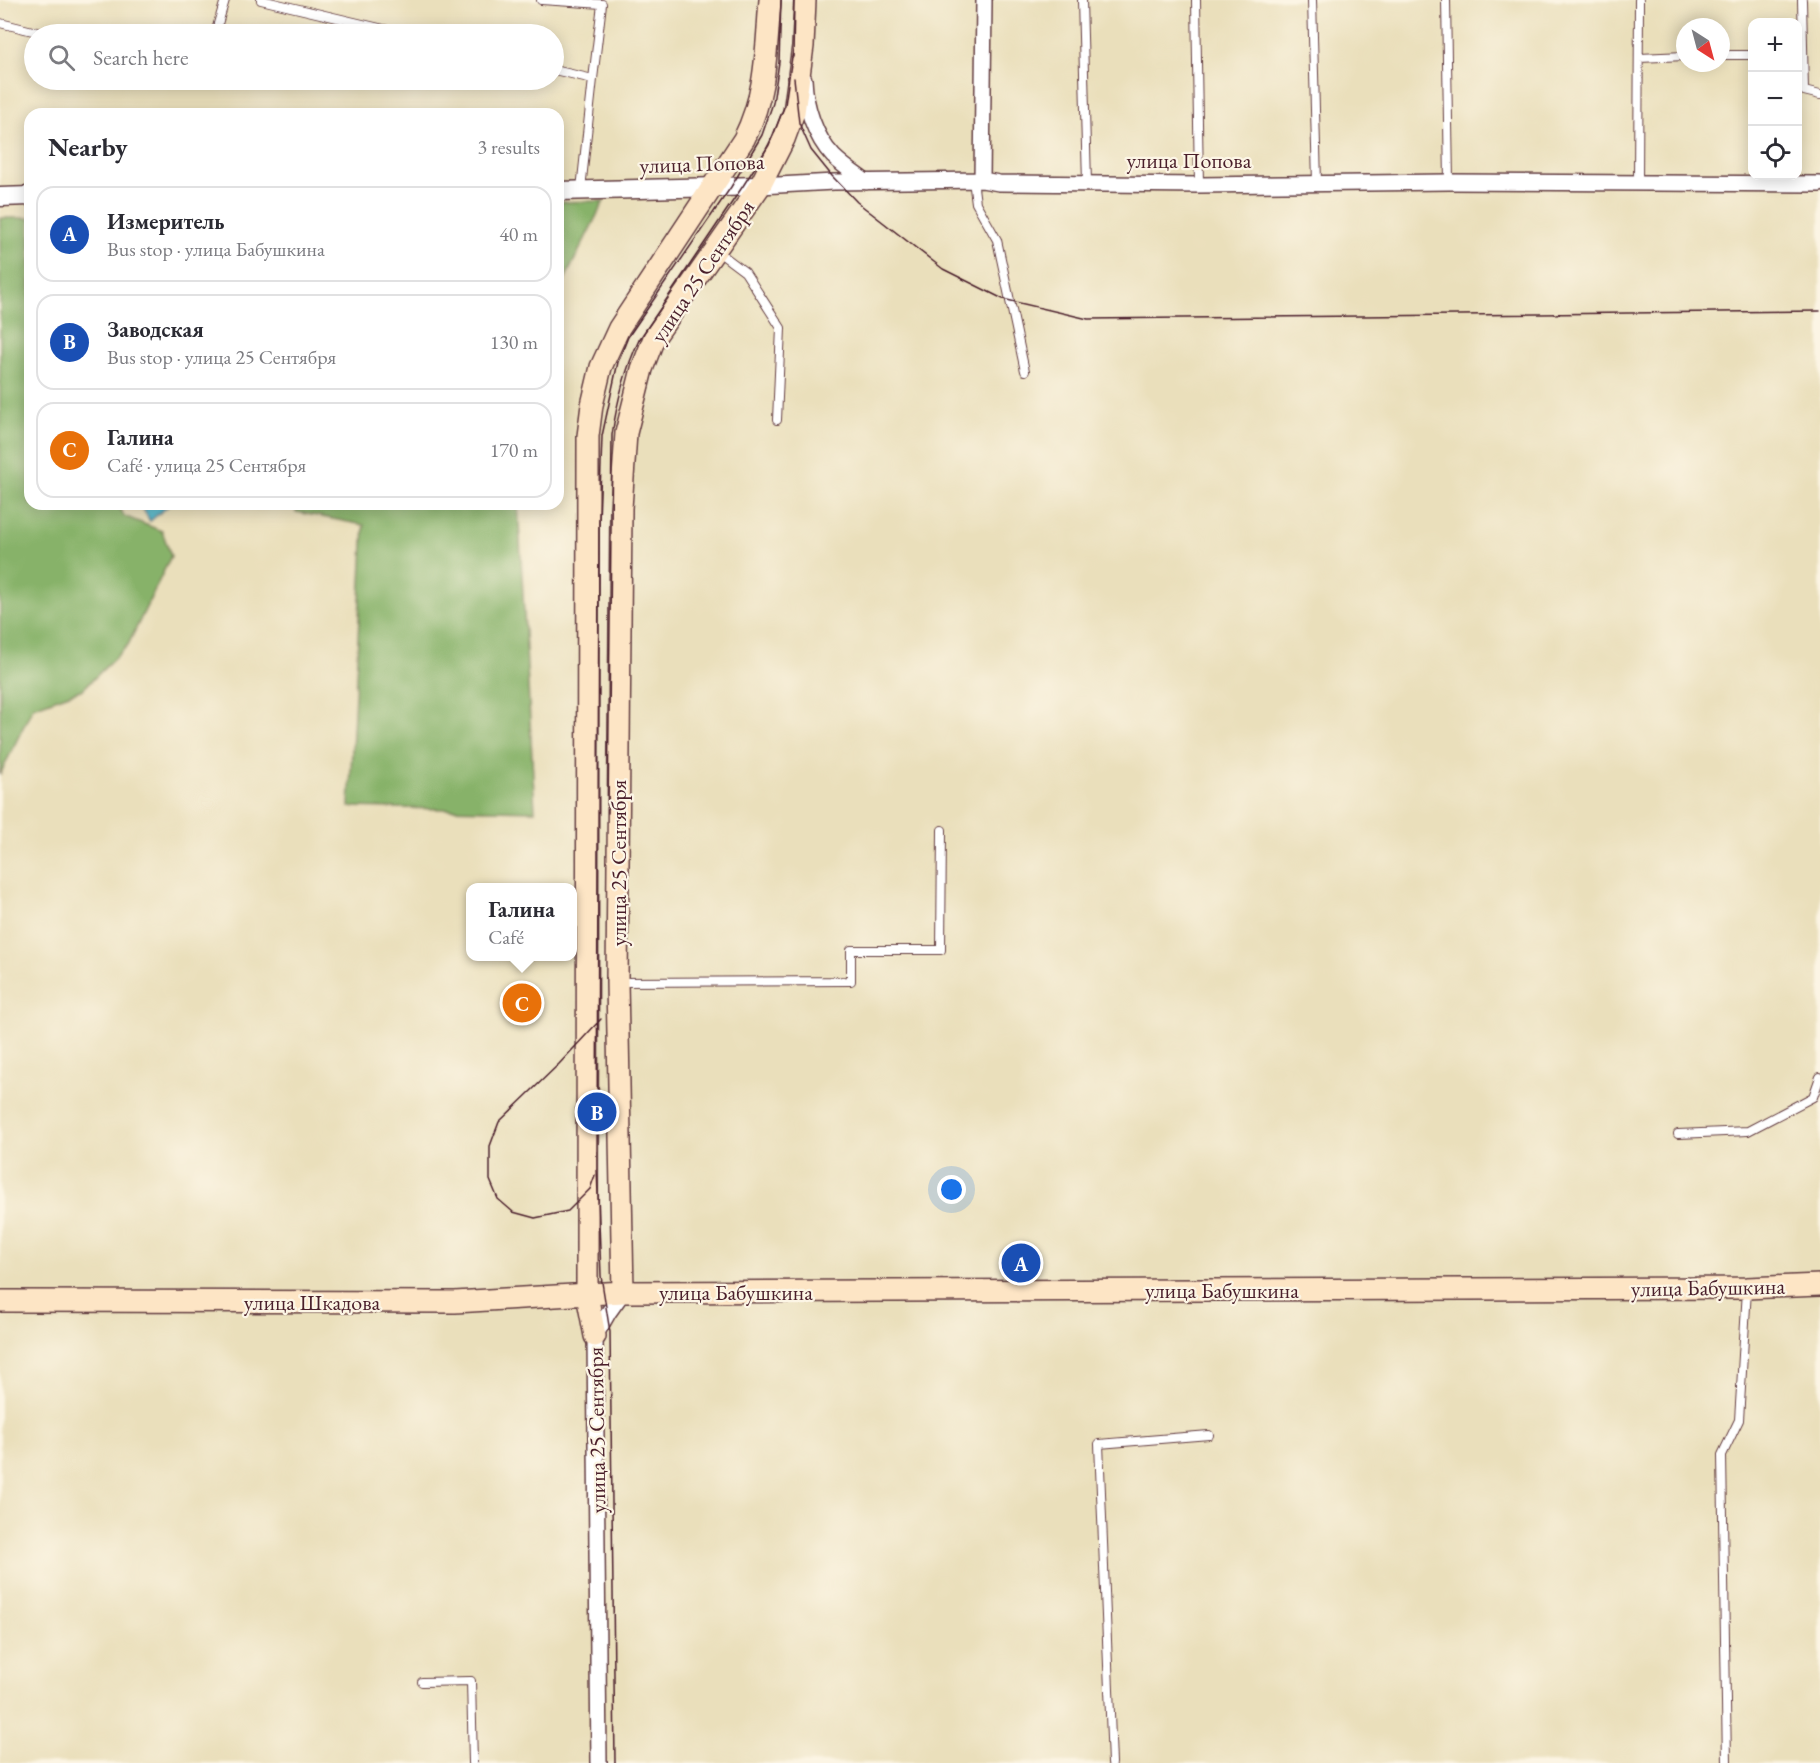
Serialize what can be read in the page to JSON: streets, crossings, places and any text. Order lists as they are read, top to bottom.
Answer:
{
  "streets": {
    "main road": ["улица 25 Сентября", "улица Бабушкина", "улица Шкадова"],
    "street": ["улица Попова"]
  },
  "crossings": [
    ["улица Попова", "улица 25 Сентября"],
    ["улица 25 Сентября", "улица Бабушкина"],
    ["улица 25 Сентября", "улица Шкадова"],
    ["улица Бабушкина", "улица Шкадова"]
  ],
  "north": "bottom right",
  "page": {
    "map_buttons": ["+", "−"],
    "search": "Search here",
    "heading": ["Nearby", "3 results"],
    "list": [
      {
        "mark": "A",
        "name": "Измеритель",
        "note": "Bus stop · улица Бабушкина",
        "value": "40 m"
      },
      {
        "mark": "B",
        "name": "Заводская",
        "note": "Bus stop · улица 25 Сентября",
        "value": "130 m"
      },
      {
        "mark": "C",
        "name": "Галина",
        "note": "Café · улица 25 Сентября",
        "value": "170 m"
      }
    ],
    "popup": ["Галина", "Café"],
    "pins": ["C", "B", "A"]
  }
}
